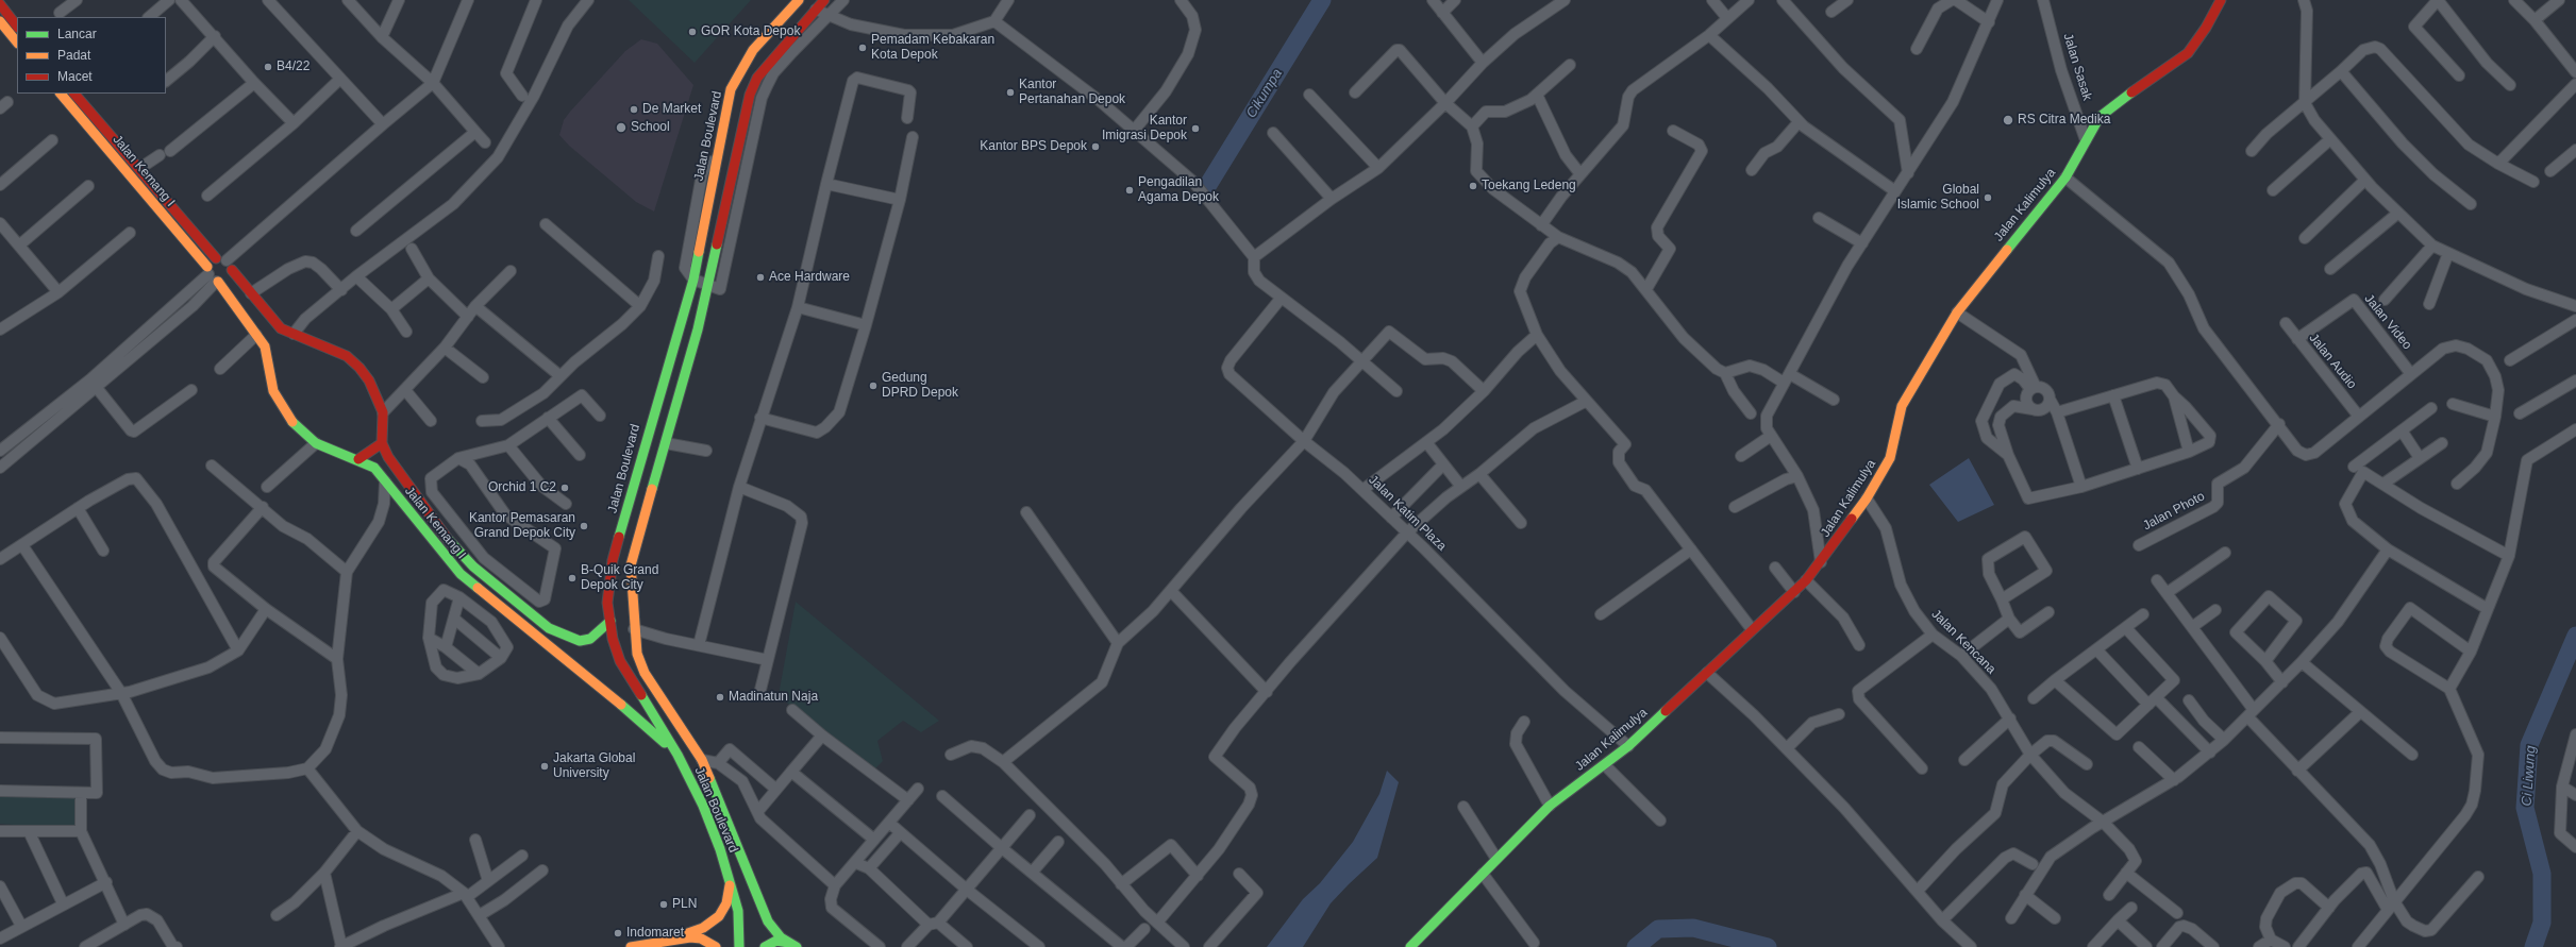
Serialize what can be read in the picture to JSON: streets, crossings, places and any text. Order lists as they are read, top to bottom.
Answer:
{
  "streets": {
    "street": [
      "Jalan Sasak",
      "Jalan Boulevard",
      "Jalan Kemang I",
      "Jalan Kalimulya",
      "Jalan Video",
      "Jalan Audio",
      "Jalan Photo",
      "Jalan Katim Plaza",
      "Jalan Kencana"
    ]
  },
  "crossings": [
    ["Jalan Sasak", "Jalan Kalimulya"],
    ["Jalan Boulevard", "Jalan Kemang I"],
    ["Jalan Kalimulya", "Jalan Katim Plaza"],
    ["Jalan Kalimulya", "Jalan Kencana"],
    ["Jalan Video", "Jalan Audio"]
  ],
  "water": ["Cikumpa", "Ci Liwung"],
  "places": [
    "GOR Kota Depok",
    "Pemadam Kebakaran Kota Depok",
    "B4/22",
    "Kantor Pertanahan Depok",
    "De Market",
    "RS Citra Medika",
    "School",
    "Kantor Imigrasi Depok",
    "Kantor BPS Depok",
    "Toekang Ledeng",
    "Pengadilan Agama Depok",
    "Global Islamic School",
    "Ace Hardware",
    "Gedung DPRD Depok",
    "Orchid 1 C2",
    "Kantor Pemasaran Grand Depok City",
    "B-Quik Grand Depok City",
    "Madinatun Naja",
    "Jakarta Global University",
    "PLN",
    "Indomaret"
  ],
  "legend": ["Lancar", "Padat", "Macet"]
}
